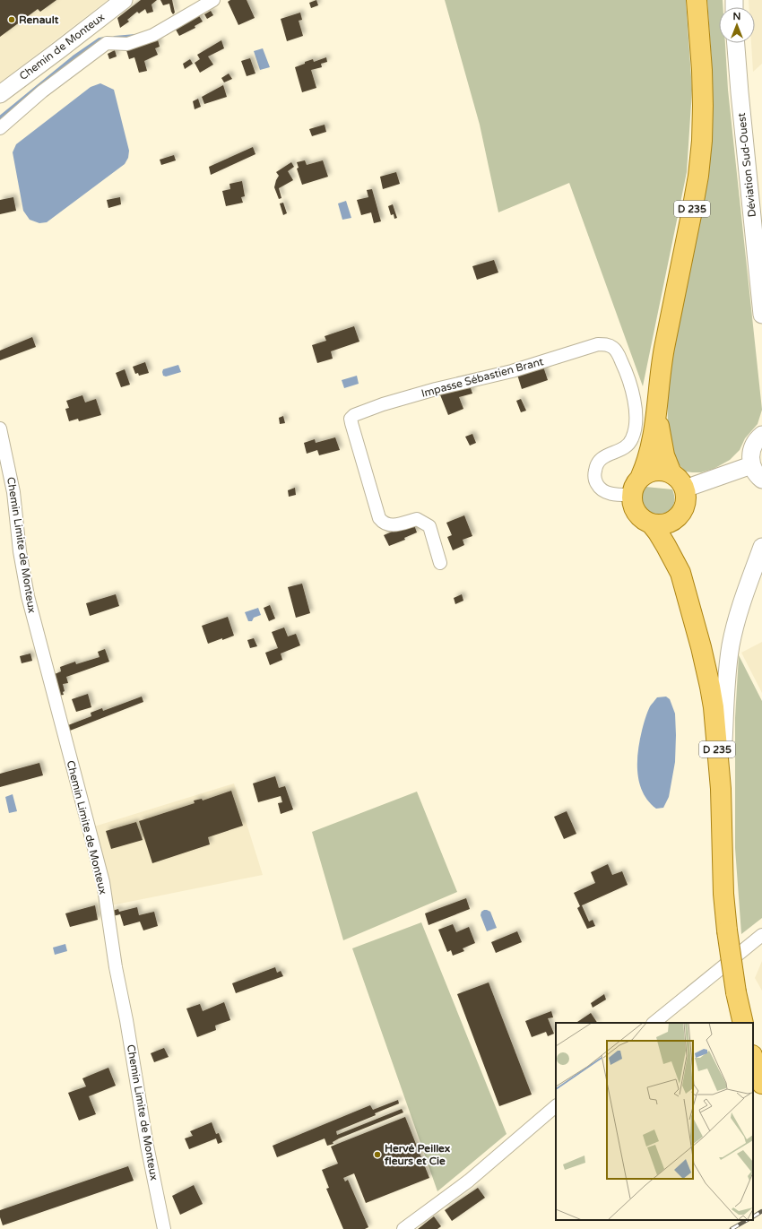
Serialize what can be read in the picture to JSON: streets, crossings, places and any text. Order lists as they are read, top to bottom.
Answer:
{
  "streets": {
    "main road": ["Chemin de Monteux", "Déviation Sud-Ouest", "D 235"],
    "street": ["Impasse Sébastien Brant", "Chemin Limite de Monteux"]
  },
  "crossings": [
    ["D 235", "Impasse Sébastien Brant"]
  ],
  "places": ["Renault", "Hervé Peillex fleurs et Cie"],
  "north": "top"
}
